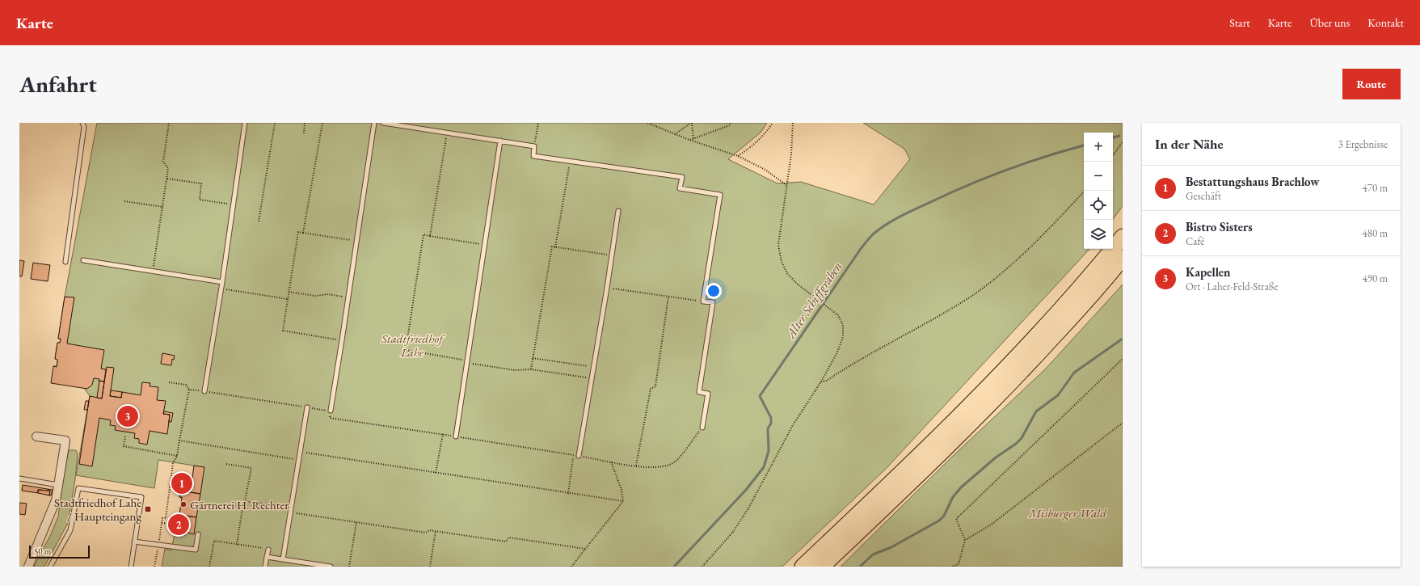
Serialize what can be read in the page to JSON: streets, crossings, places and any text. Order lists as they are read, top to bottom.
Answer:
{
  "water": ["Alter Schiffgraben"],
  "parks": ["Stadtfriedhof Lahe", "Misburger Wald"],
  "places": {
    "other": ["Gärtnerei H. Rechter"],
    "transit": ["Stadtfriedhof Lahe / Haupteingang"]
  },
  "scale_bar": "50 m",
  "page": {
    "header": "Karte",
    "nav": [
      "Start",
      "Karte",
      "Über uns",
      "Kontakt"
    ],
    "buttons": "Route",
    "title": "Anfahrt",
    "heading": ["In der Nähe", "3 Ergebnisse"],
    "map_buttons": ["+", "−"],
    "list": [
      {
        "mark": "1",
        "name": "Bestattungshaus Brachlow",
        "note": "Geschäft",
        "value": "470 m"
      },
      {
        "mark": "2",
        "name": "Bistro Sisters",
        "note": "Café",
        "value": "480 m"
      },
      {
        "mark": "3",
        "name": "Kapellen",
        "note": "Ort · Laher-Feld-Straße",
        "value": "490 m"
      }
    ],
    "pins": ["3", "1", "2"],
    "scale": "50 m"
  }
}
